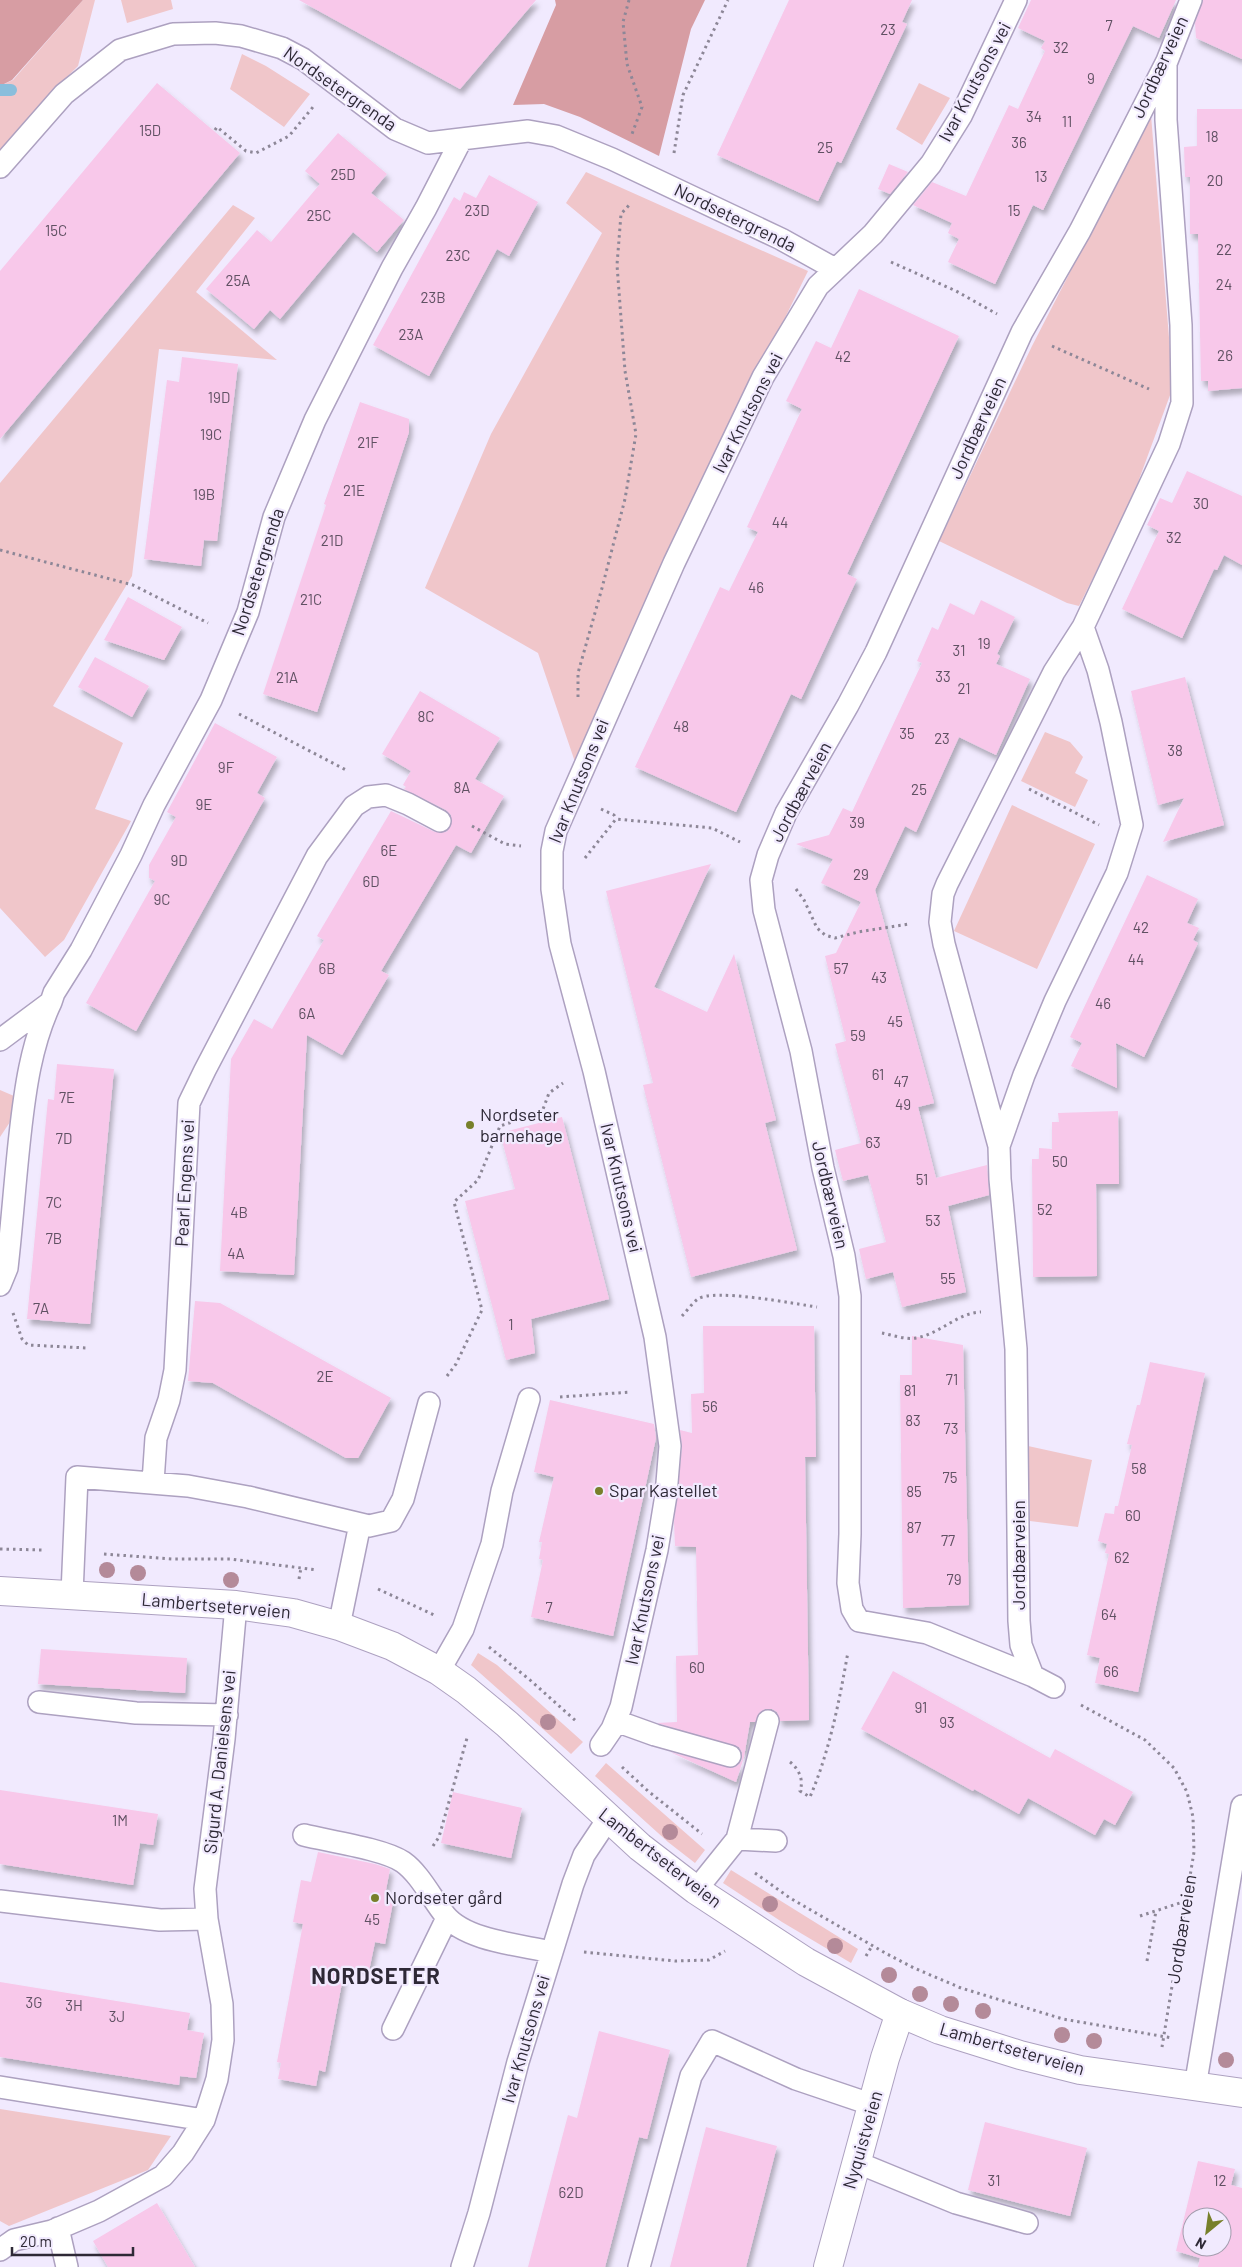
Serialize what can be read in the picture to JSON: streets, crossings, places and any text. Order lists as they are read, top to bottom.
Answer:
{
  "streets": {
    "main road": ["Lambertseterveien", "Nyquistveien"],
    "lane": [
      "Jordbærveien",
      "Ivar Knutsons vei",
      "Nordsetergrenda",
      "Pearl Engens vei",
      "Sigurd A. Danielsens vei"
    ]
  },
  "crossings": [
    ["Jordbærveien", "Lambertseterveien"],
    ["Ivar Knutsons vei", "Nordsetergrenda"],
    ["Ivar Knutsons vei", "Lambertseterveien"],
    ["Lambertseterveien", "Sigurd A. Danielsens vei"],
    ["Lambertseterveien", "Nyquistveien"]
  ],
  "districts": ["NORDSETER"],
  "places": ["Nordseter barnehage", "Spar Kastellet", "Nordseter gård"],
  "house_numbers": [
    "7",
    "23",
    "32",
    "9",
    "34",
    "11",
    "15D",
    "18",
    "36",
    "25",
    "25D",
    "13",
    "20",
    "23D",
    "15",
    "25C",
    "15C",
    "22",
    "23C",
    "25A",
    "24",
    "23B",
    "23A",
    "26",
    "42",
    "19D",
    "19C",
    "21F",
    "21E",
    "19B",
    "30",
    "44",
    "32",
    "21D",
    "46",
    "21C",
    "19",
    "31",
    "33",
    "21A",
    "21",
    "8C",
    "48",
    "35",
    "23",
    "38",
    "9F",
    "8A",
    "25",
    "9E",
    "39",
    "6E",
    "9D",
    "29",
    "6D",
    "9C",
    "42",
    "44",
    "6B",
    "57",
    "43",
    "46",
    "6A",
    "45",
    "59",
    "61",
    "47",
    "7E",
    "49",
    "7D",
    "63",
    "50",
    "51",
    "7C",
    "52",
    "4B",
    "53",
    "7B",
    "4A",
    "55",
    "7A",
    "1",
    "2E",
    "71",
    "81",
    "56",
    "83",
    "73",
    "58",
    "75",
    "85",
    "60",
    "87",
    "77",
    "62",
    "79",
    "7",
    "64",
    "60",
    "66",
    "91",
    "93",
    "1M",
    "45",
    "3G",
    "3H",
    "3J",
    "31",
    "12",
    "62D"
  ],
  "scale_bar": "20 m",
  "north": "bottom left"
}
